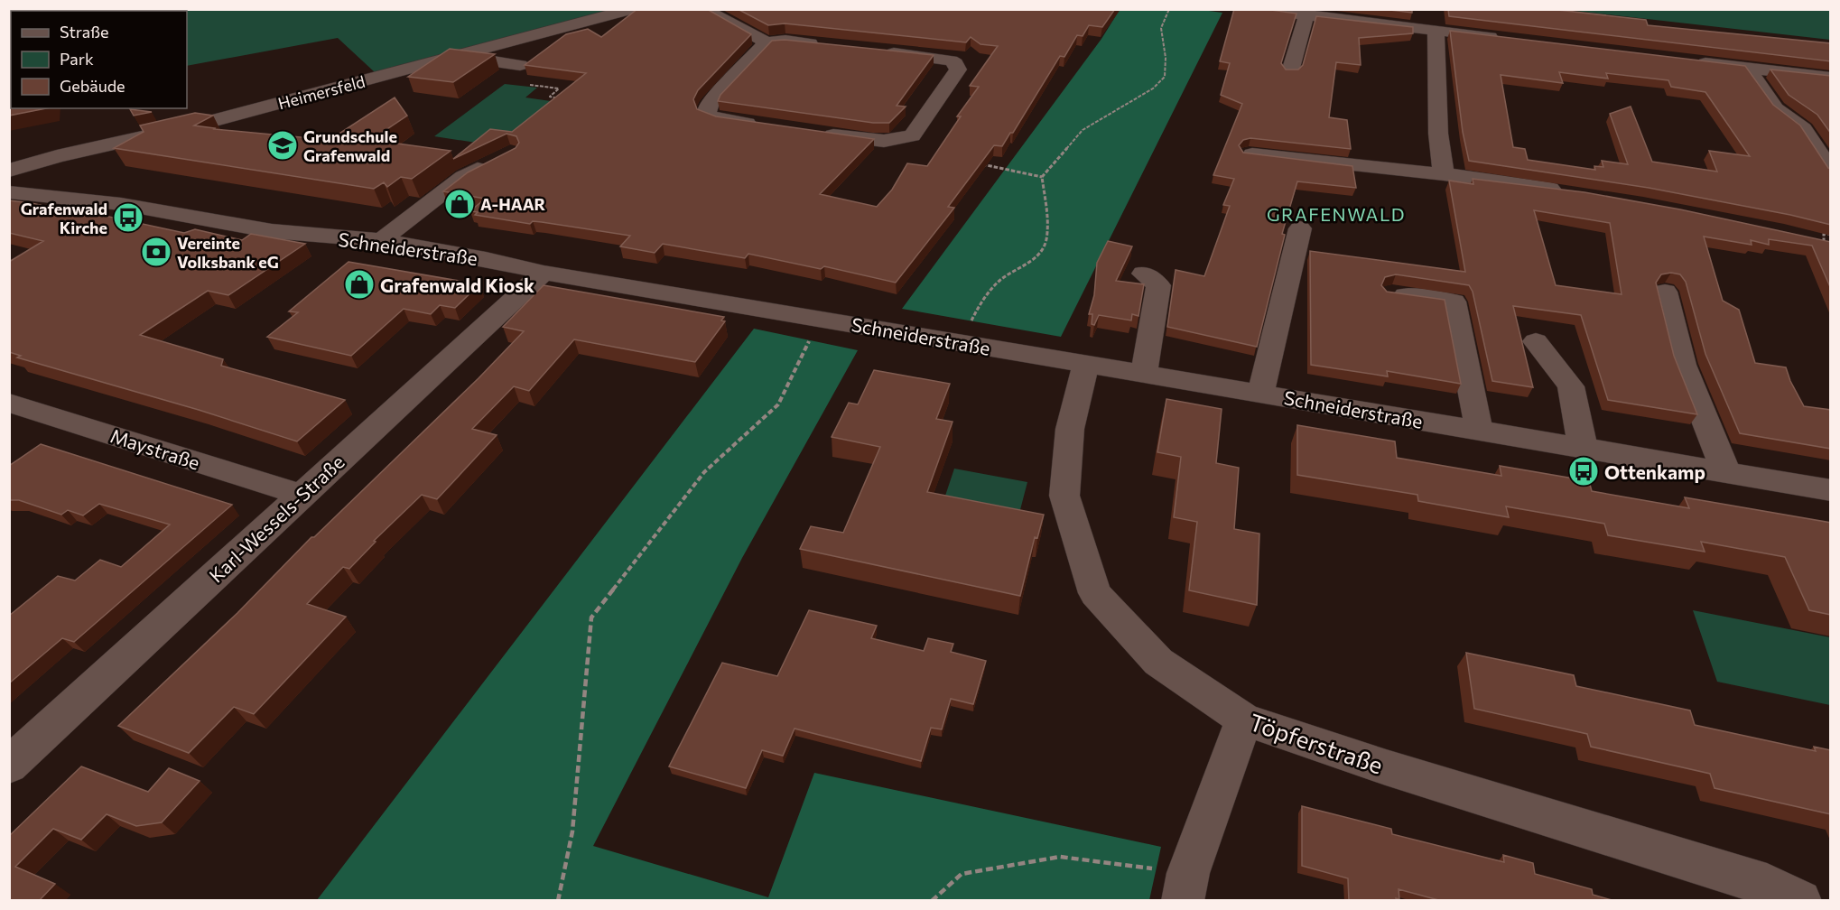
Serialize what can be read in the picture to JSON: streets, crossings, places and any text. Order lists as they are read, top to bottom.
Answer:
{
  "streets": {
    "street": [
      "Heimersfeld",
      "Schneiderstraße",
      "Maystraße",
      "Karl-Wessels-Straße",
      "Töpferstraße"
    ]
  },
  "crossings": [
    ["Schneiderstraße", "Karl-Wessels-Straße"],
    ["Schneiderstraße", "Töpferstraße"],
    ["Maystraße", "Karl-Wessels-Straße"]
  ],
  "districts": ["GRAFENWALD"],
  "places": {
    "school or university": ["Grundschule Grafenwald"],
    "shop": ["A-HAAR", "Grafenwald Kiosk"],
    "bus stop": ["Grafenwald Kirche", "Ottenkamp"],
    "bank": ["Vereinte Volksbank eG"]
  },
  "legend": ["Straße", "Park", "Gebäude"]
}
